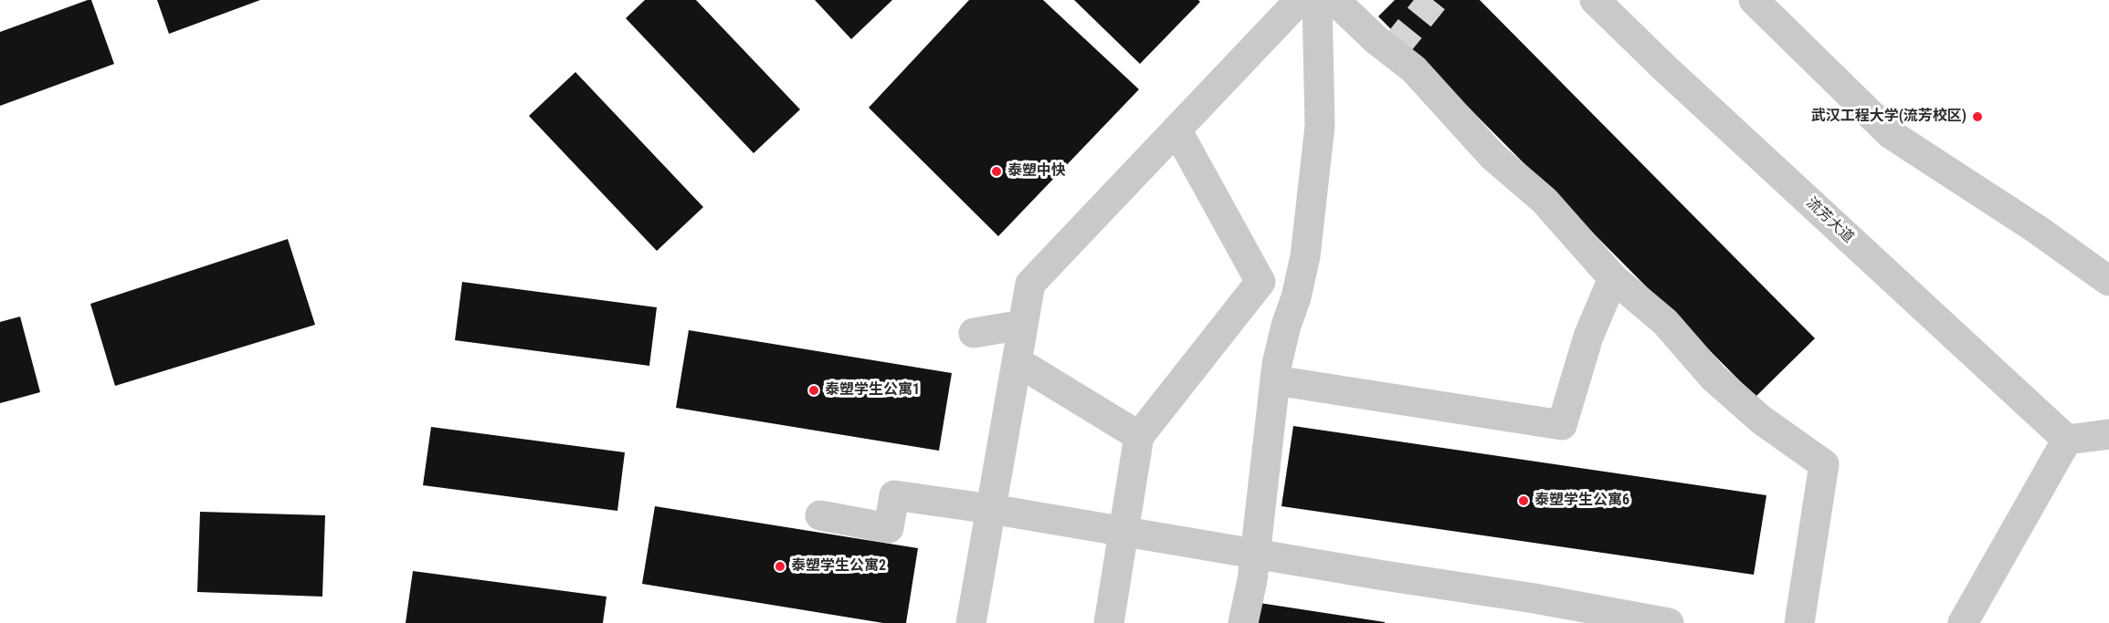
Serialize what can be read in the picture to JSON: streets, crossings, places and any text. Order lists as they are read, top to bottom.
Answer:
{
  "streets": {
    "street": ["流芳大道"]
  },
  "places": [
    "武汉工程大学(流芳校区)",
    "泰塑中快",
    "泰塑学生公寓1",
    "泰塑学生公寓6",
    "泰塑学生公寓2"
  ]
}
